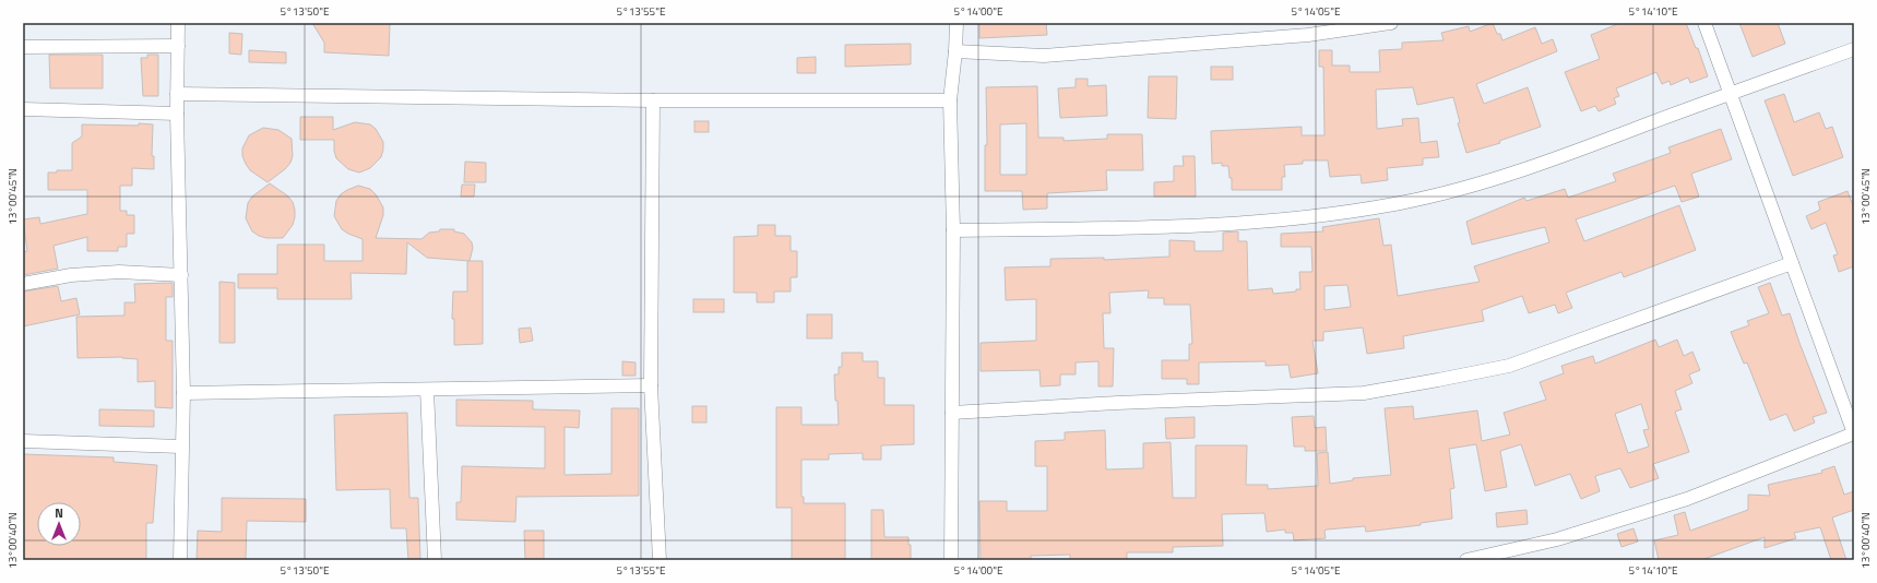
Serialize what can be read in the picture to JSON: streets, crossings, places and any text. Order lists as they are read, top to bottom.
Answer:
{
  "north": "top",
  "coordinates": [
    "5°13'50\"E",
    "5°13'55\"E",
    "5°14'00\"E",
    "5°14'05\"E",
    "5°14'10\"E",
    "13°00'45\"N",
    "13°00'40\"N"
  ]
}
